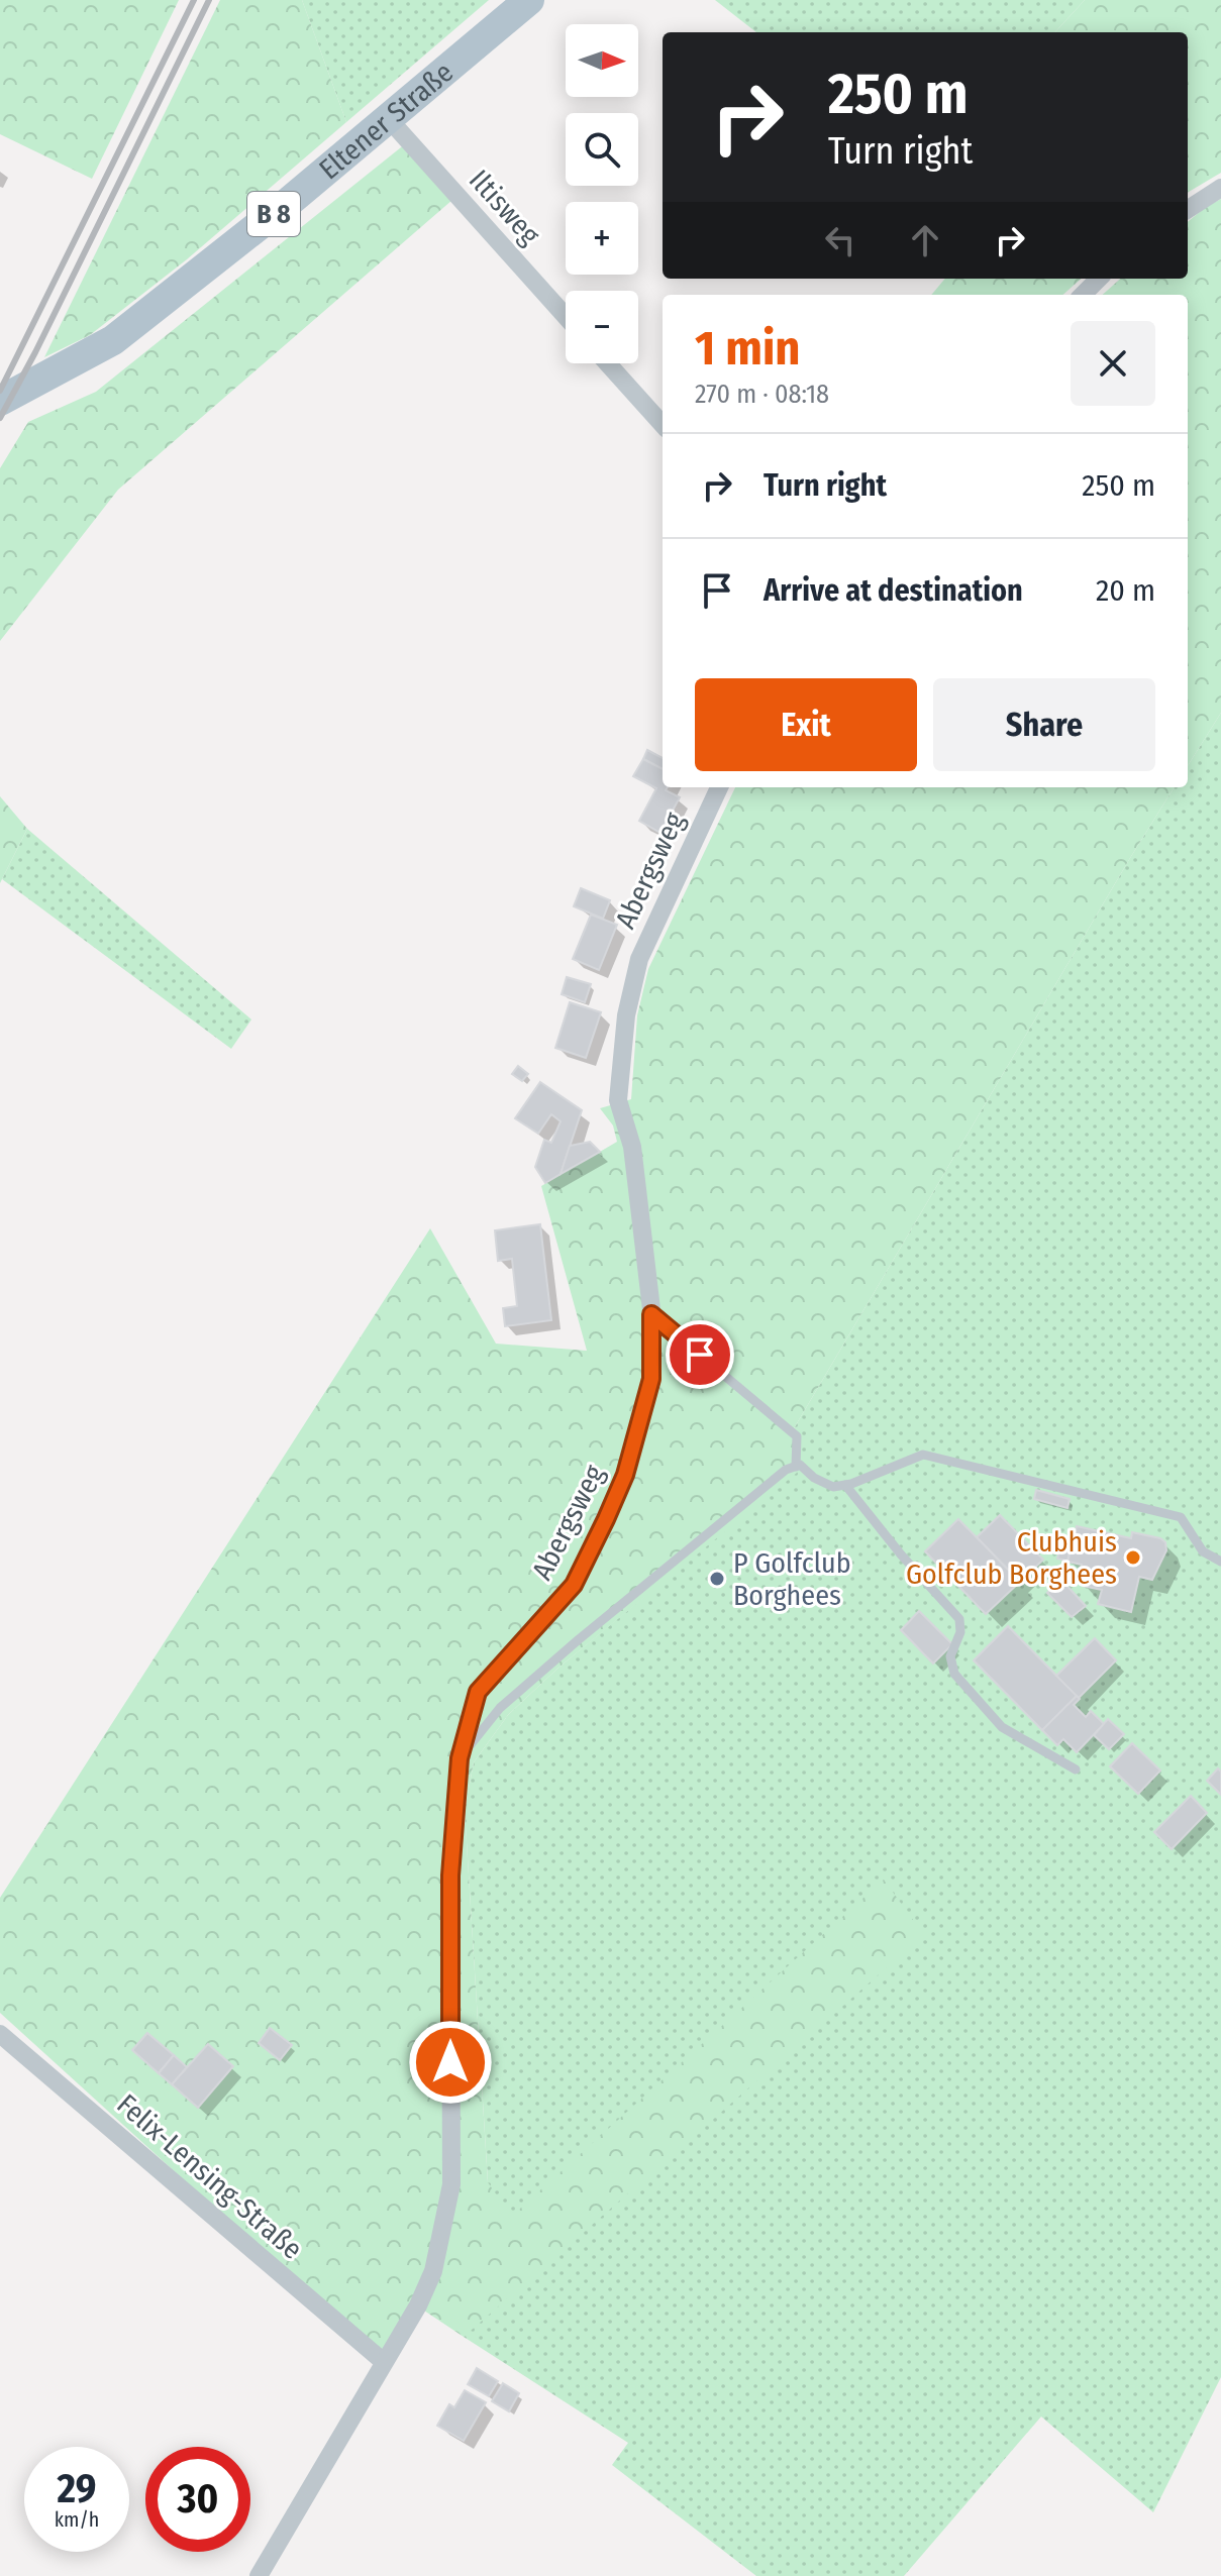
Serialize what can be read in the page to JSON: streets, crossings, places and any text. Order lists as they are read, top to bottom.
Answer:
{
  "streets": {
    "main road": ["Eltener Straße", "B 8"],
    "street": ["Iltisweg", "Abergsweg", "Felix-Lensing-Straße"]
  },
  "crossings": [
    ["Eltener Straße", "Iltisweg"],
    ["Abergsweg", "Felix-Lensing-Straße"]
  ],
  "places": ["Clubhuis Golfclub Borghees", "P Golfclub Borghees"],
  "north": "right",
  "page": {
    "map_buttons": ["+", "−"],
    "turn": ["250 m", "Turn right"],
    "heading": ["1 min", "270 m · 08:18"],
    "list": [
      {
        "name": "Turn right",
        "value": "250 m"
      },
      {
        "name": "Arrive at destination",
        "value": "20 m"
      }
    ],
    "buttons": ["Exit", "Share"],
    "speed": "29 km/h",
    "limit": "30"
  }
}
